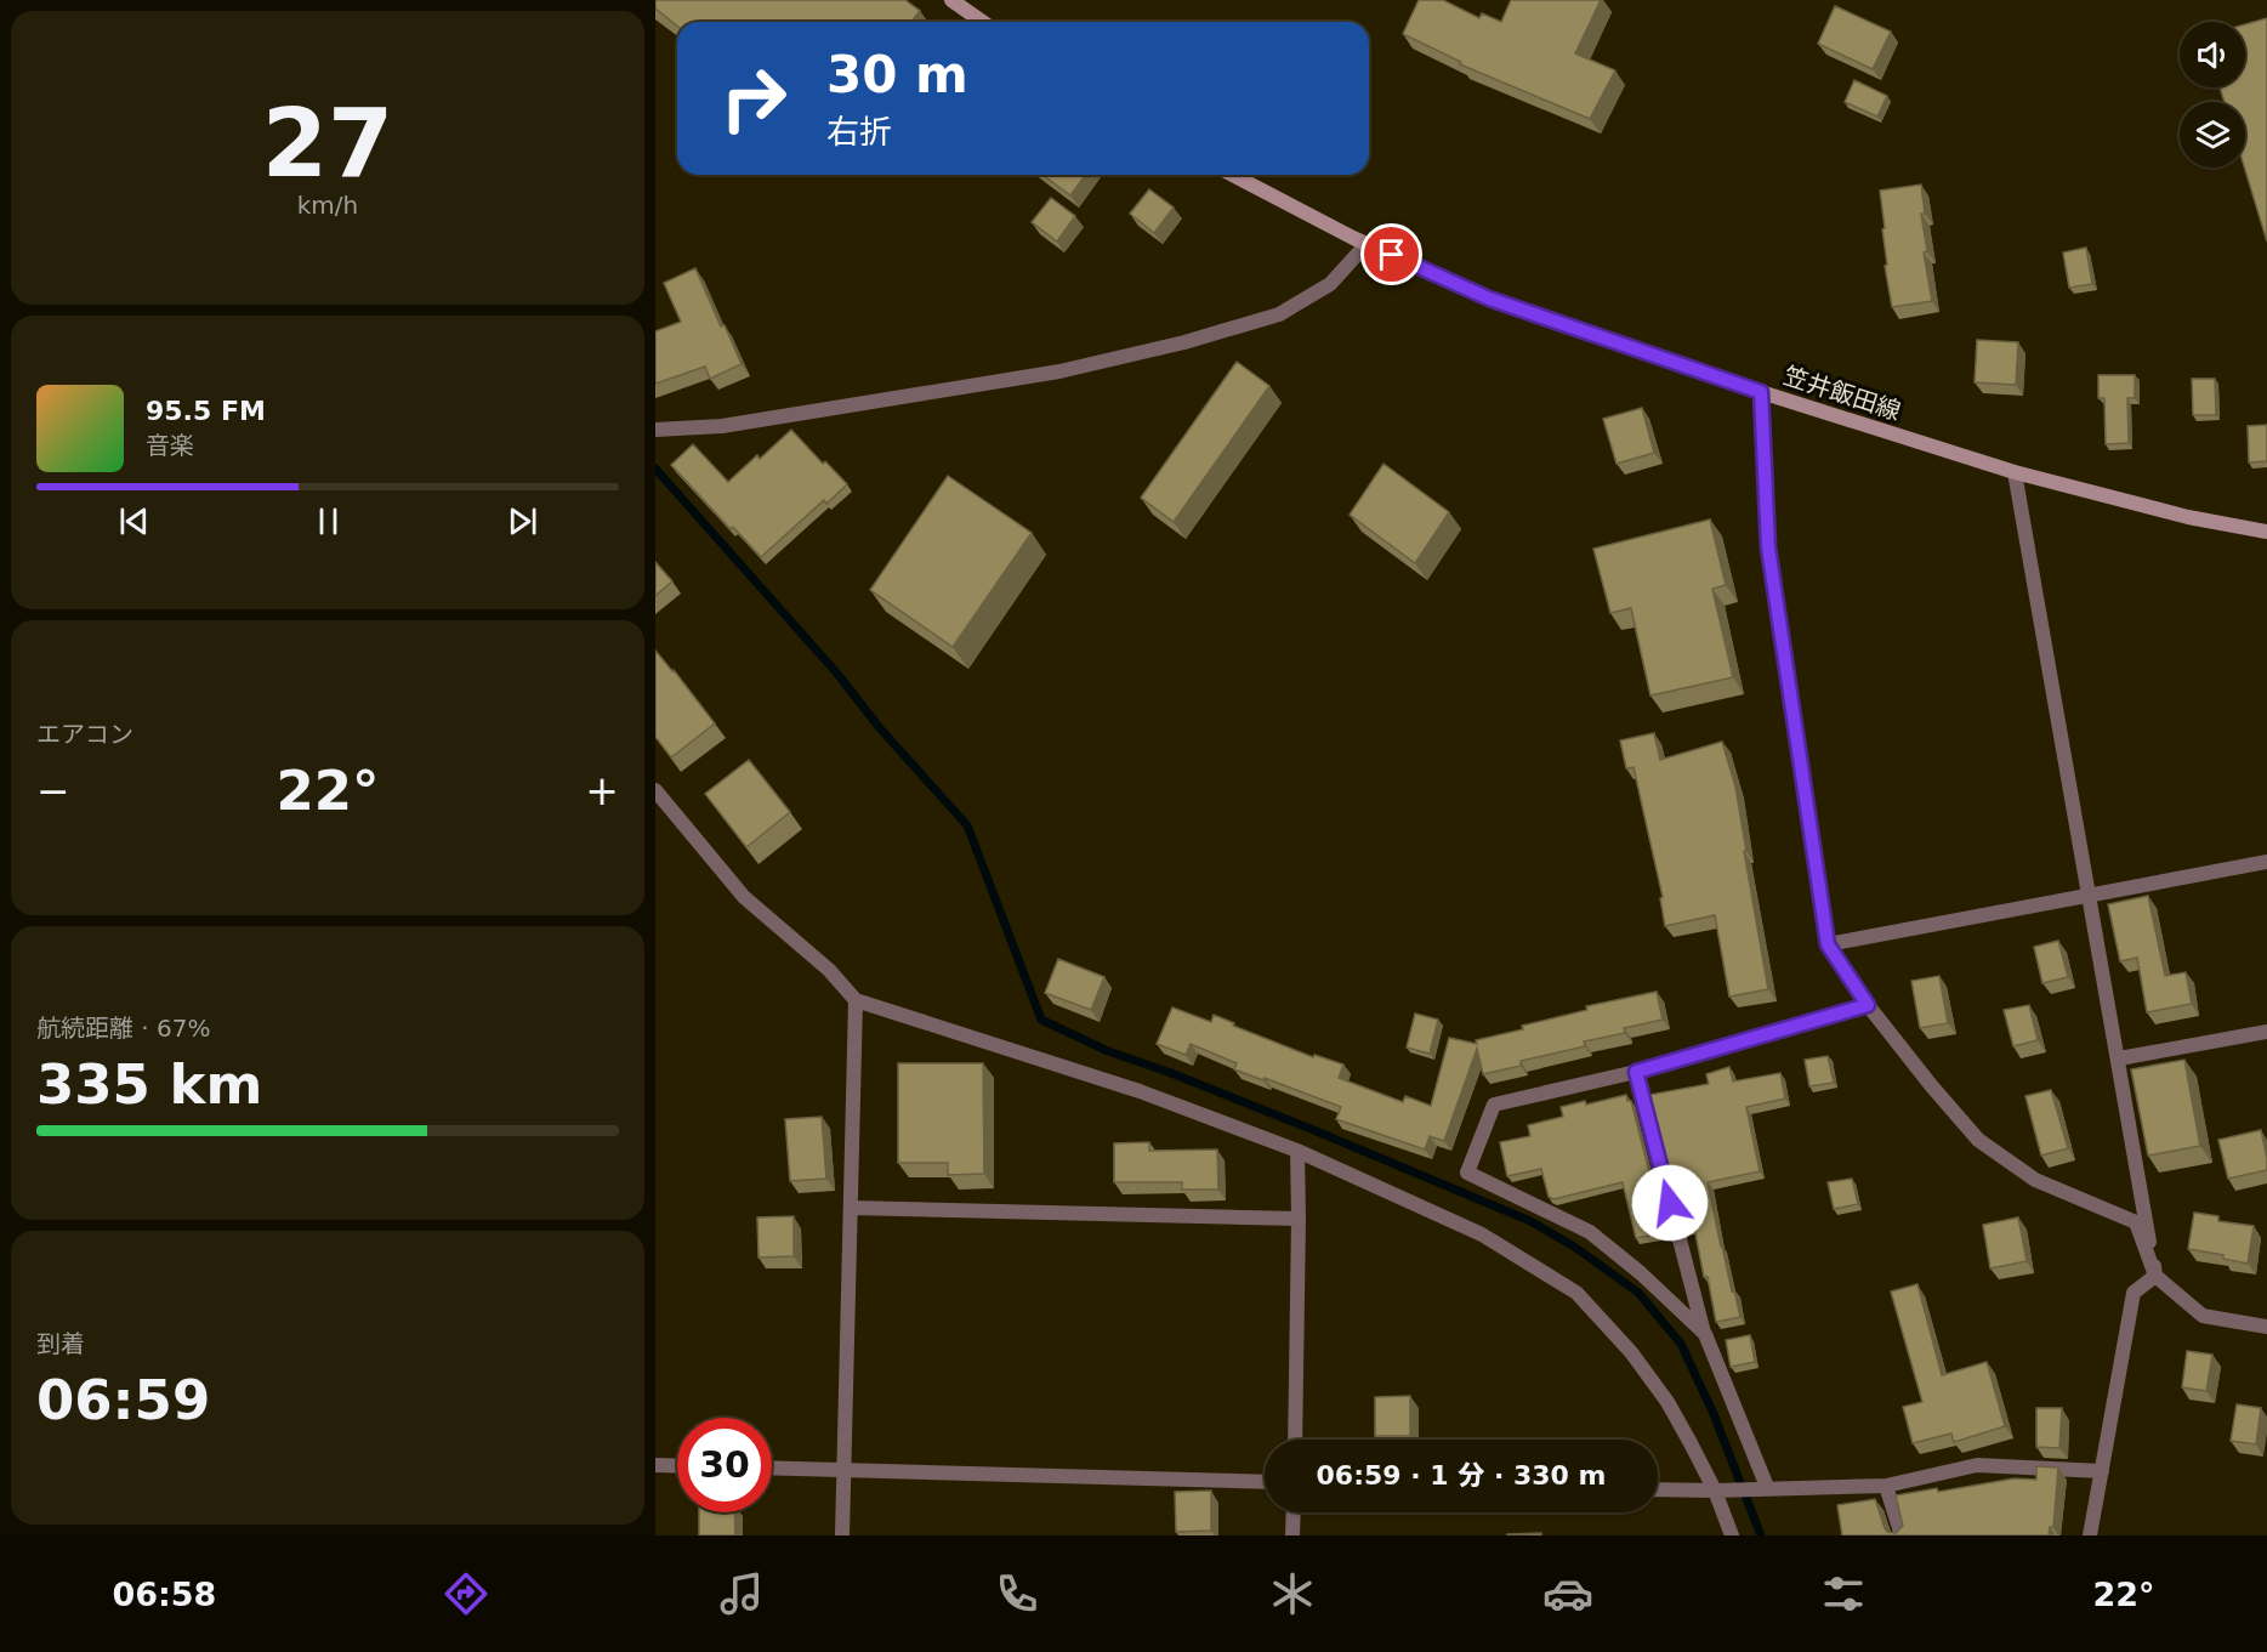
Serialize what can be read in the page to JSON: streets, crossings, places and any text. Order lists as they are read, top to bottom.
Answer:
{
  "streets": {
    "main road": ["笠井飯田線"]
  },
  "page": {
    "tile": [
      ["27", "km/h"],
      "エアコン",
      ["航続距離 · 67%", "335 km"],
      ["到着", "06:59"]
    ],
    "turn": ["30 m", "右折"],
    "song": ["95.5 FM", "音楽"],
    "heat": ["−", "22°", "+"],
    "limit": "30",
    "trip": "06:59 · 1 分 · 330 m",
    "tabs": ["06:58", "22°"]
  }
}
